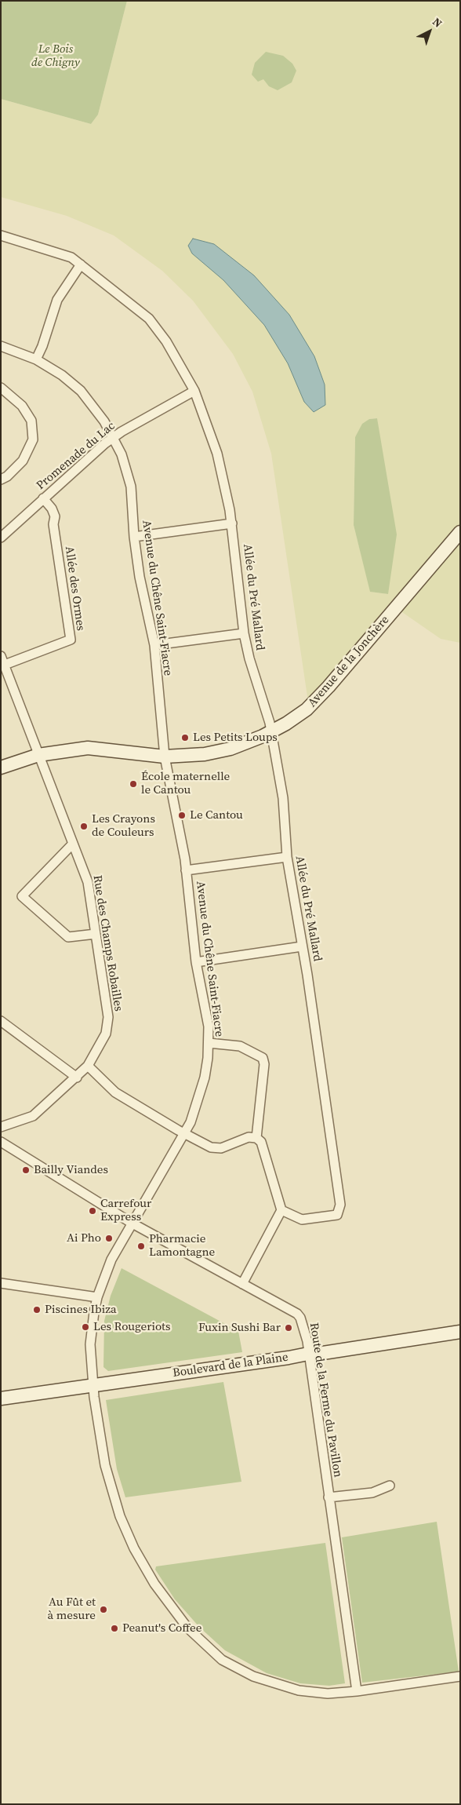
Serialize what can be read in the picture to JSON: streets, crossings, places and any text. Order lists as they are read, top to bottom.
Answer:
{
  "streets": {
    "main road": ["Avenue de la Jonchère", "Boulevard de la Plaine"],
    "street": [
      "Promenade du Lac",
      "Allée des Ormes",
      "Allée du Pré Mallard",
      "Avenue du Chêne Saint-Fiacre",
      "Rue des Champs Robailles",
      "Route de la Ferme du Pavillon"
    ]
  },
  "crossings": [
    ["Promenade du Lac", "Allée des Ormes"],
    ["Promenade du Lac", "Allée du Pré Mallard"],
    ["Promenade du Lac", "Avenue du Chêne Saint-Fiacre"],
    ["Allée des Ormes", "Rue des Champs Robailles"],
    ["Allée du Pré Mallard", "Avenue de la Jonchère"],
    ["Avenue du Chêne Saint-Fiacre", "Avenue de la Jonchère"],
    ["Avenue du Chêne Saint-Fiacre", "Boulevard de la Plaine"],
    ["Avenue du Chêne Saint-Fiacre", "Route de la Ferme du Pavillon"],
    ["Avenue de la Jonchère", "Rue des Champs Robailles"],
    ["Boulevard de la Plaine", "Route de la Ferme du Pavillon"]
  ],
  "parks": ["Le Bois de Chigny"],
  "places": [
    "Les Petits Loups",
    "École maternelle le Cantou",
    "Le Cantou",
    "Les Crayons de Couleurs",
    "Bailly Viandes",
    "Carrefour Express",
    "Ai Pho",
    "Pharmacie Lamontagne",
    "Piscines Ibiza",
    "Les Rougeriots",
    "Fuxin Sushi Bar",
    "Au Fût et à mesure",
    "Peanut's Coffee"
  ],
  "north": "top right"
}
